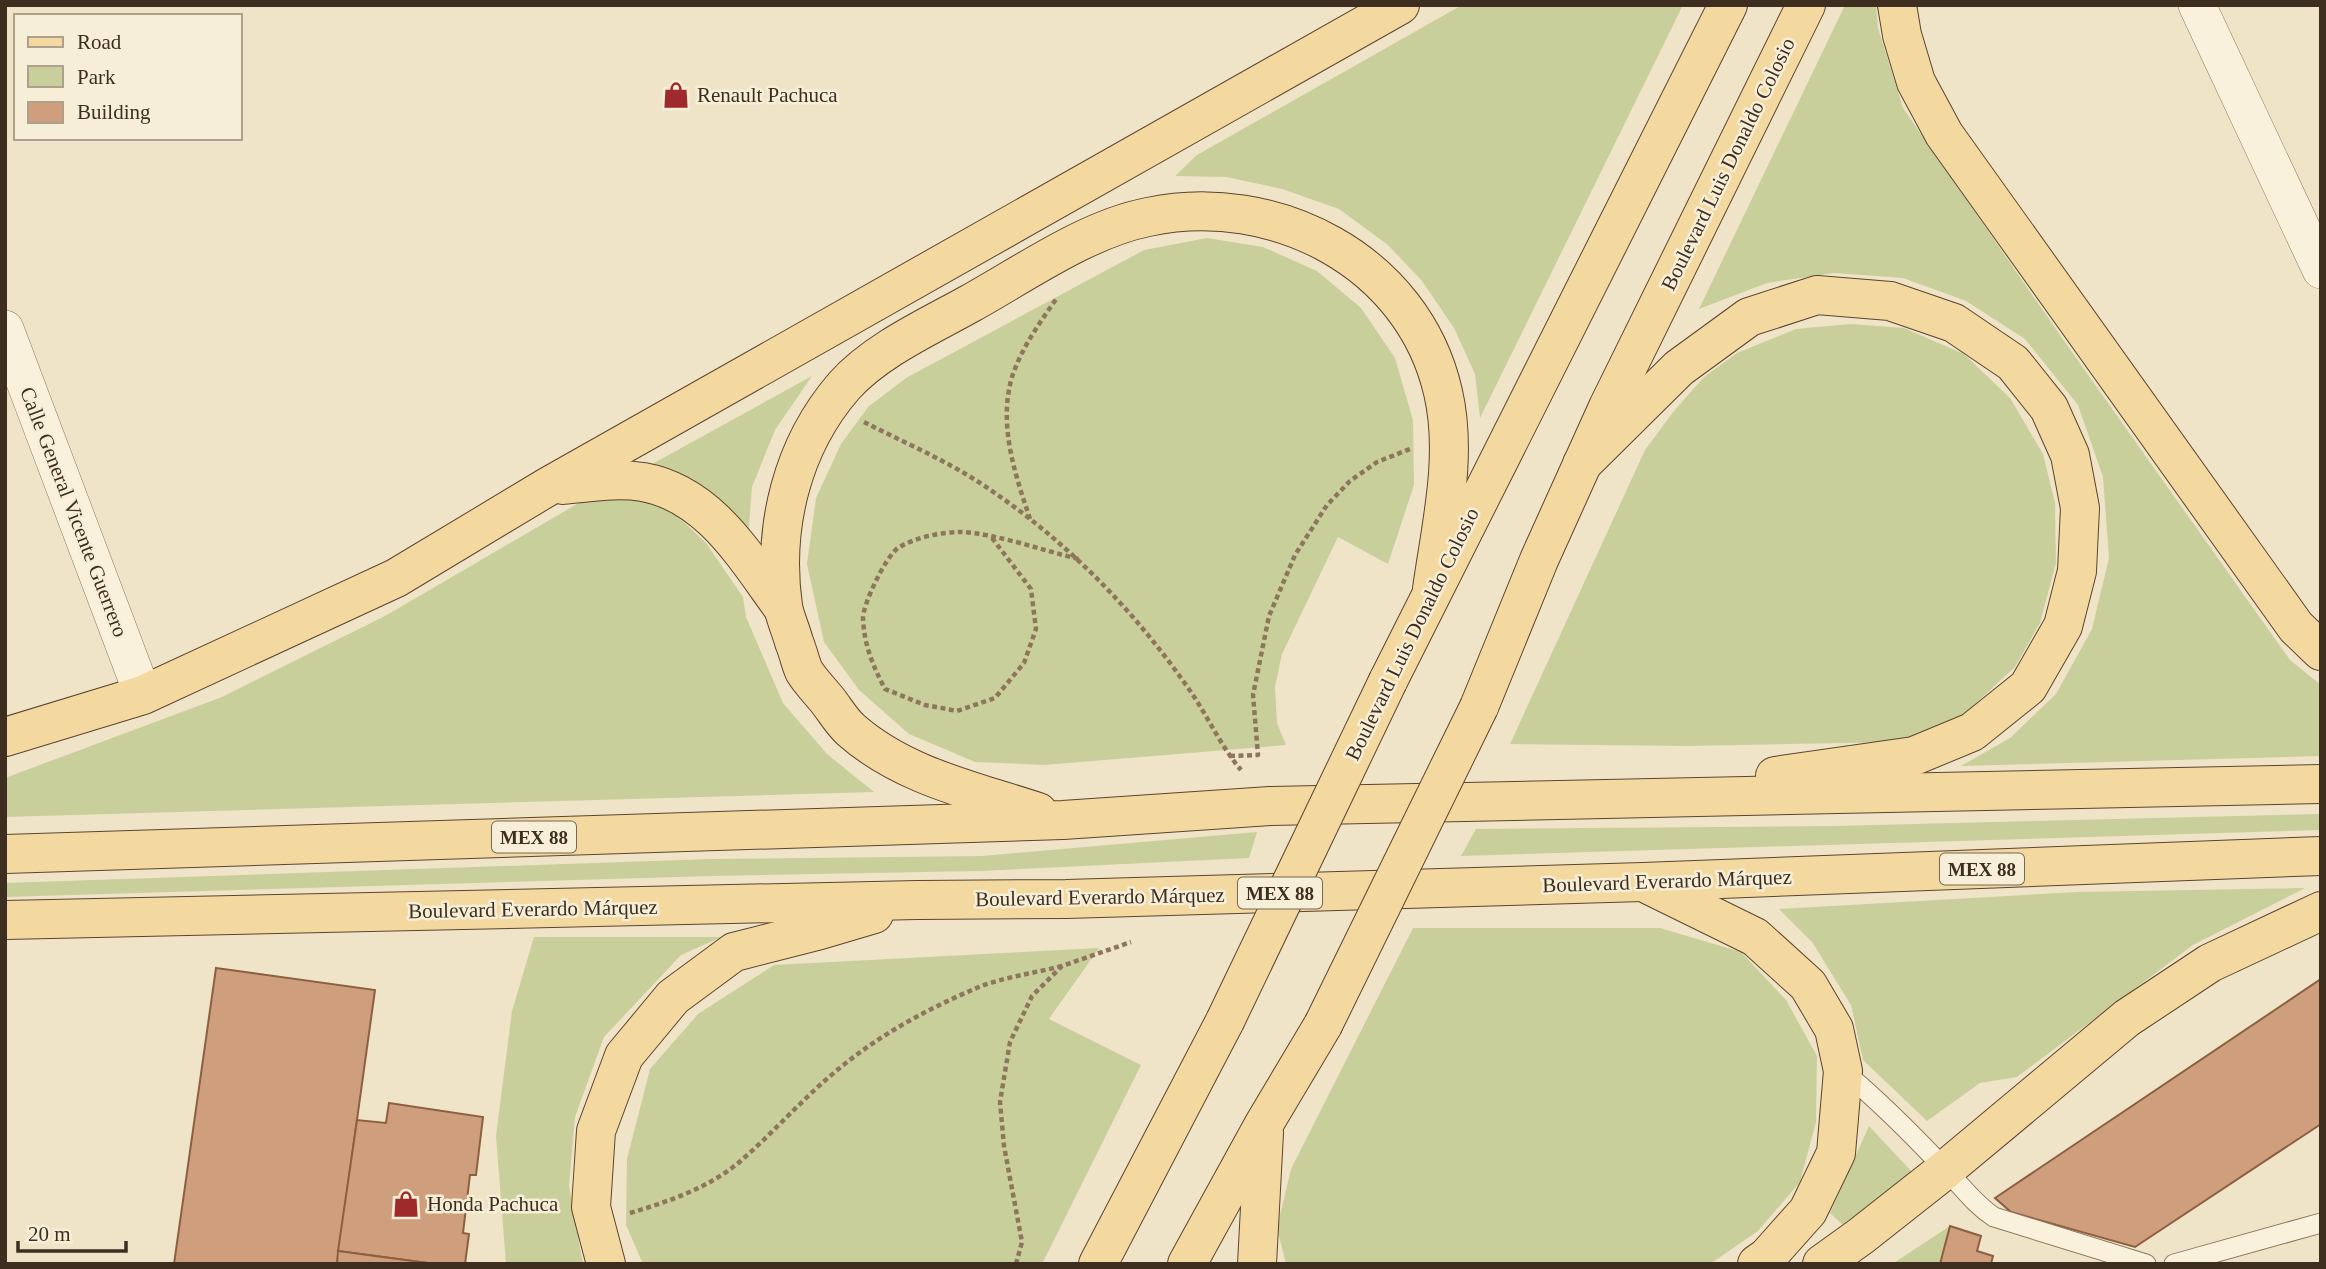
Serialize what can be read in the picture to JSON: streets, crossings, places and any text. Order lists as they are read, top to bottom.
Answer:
{
  "streets": {
    "main road": ["Boulevard Luis Donaldo Colosio", "MEX 88", "Boulevard Everardo Márquez"],
    "street": ["Calle General Vicente Guerrero"]
  },
  "places": {
    "shop": ["Renault Pachuca", "Honda Pachuca"]
  },
  "legend": ["Road", "Park", "Building"],
  "scale_bar": "20 m"
}
